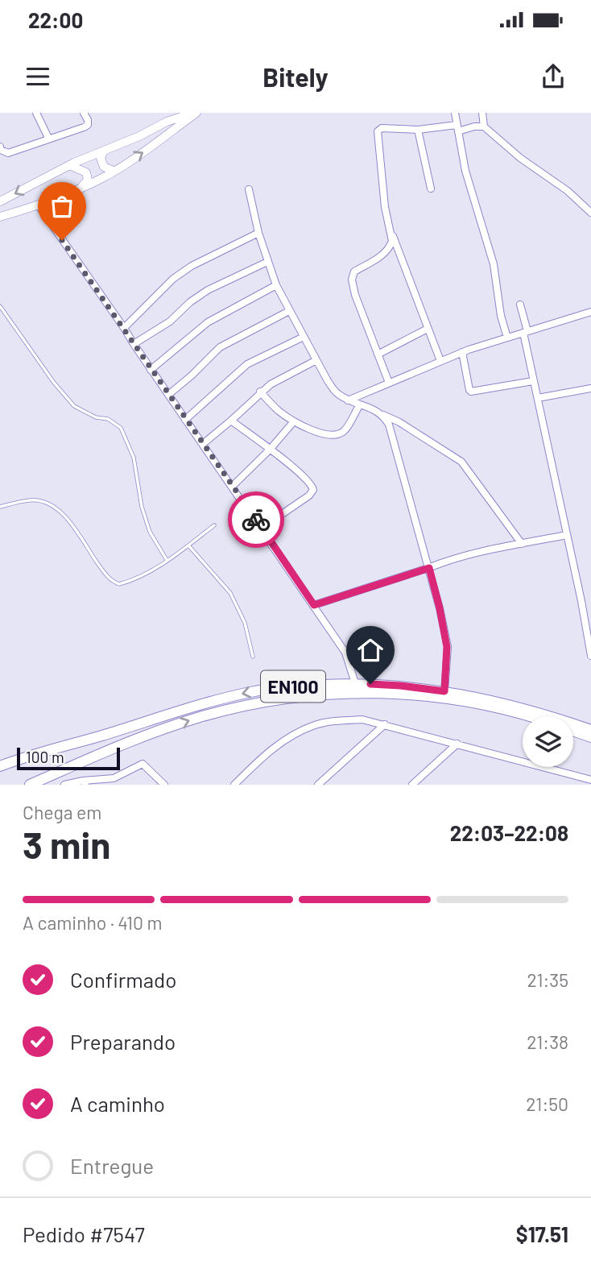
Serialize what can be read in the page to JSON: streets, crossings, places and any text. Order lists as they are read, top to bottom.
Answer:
{
  "streets": {
    "main road": ["EN100"]
  },
  "scale_bar": "100 m",
  "page": {
    "status": "22:00",
    "header": "Bitely",
    "scale": "100 m",
    "heading": ["3 min", "Chega em", "22:03–22:08"],
    "panel": ["Pedido #7547", "$17.51"],
    "bar": "A caminho · 410 m",
    "list": [
      ["Confirmado", "21:35"],
      ["Preparando", "21:38"],
      ["A caminho", "21:50"],
      "Entregue"
    ]
  }
}
